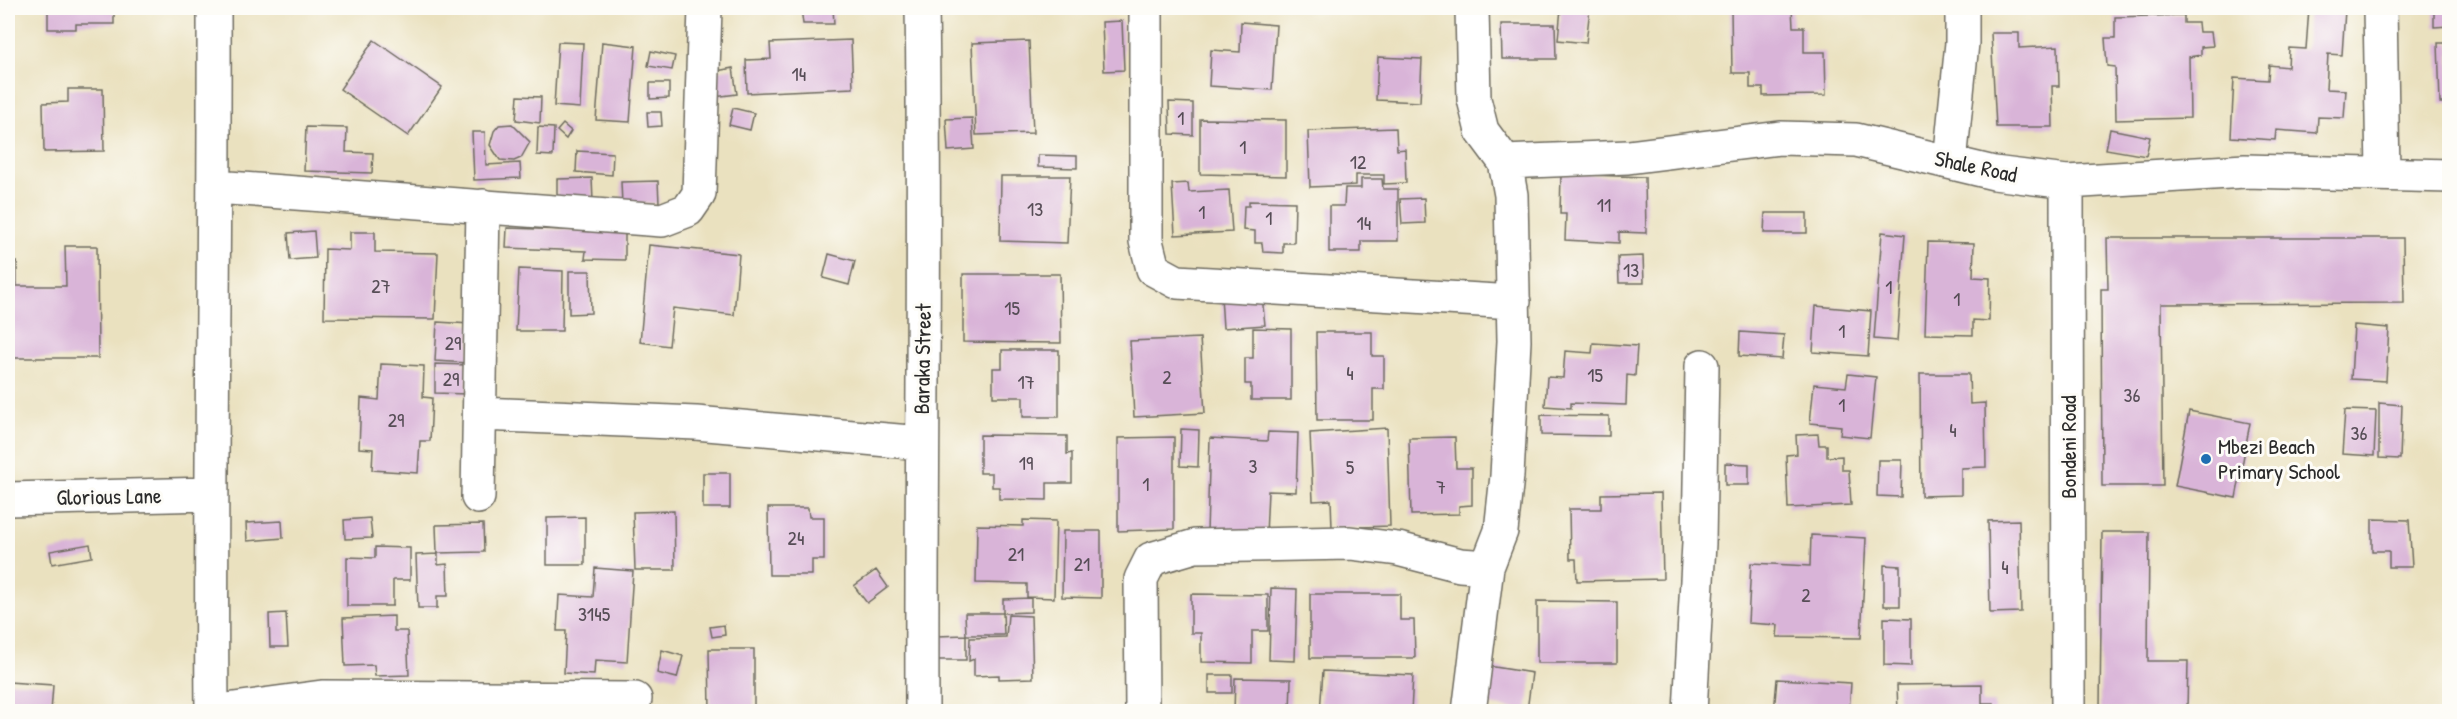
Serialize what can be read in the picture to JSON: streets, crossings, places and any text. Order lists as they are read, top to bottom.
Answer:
{
  "streets": {
    "street": [
      "Shale Road",
      "Baraka Street",
      "Bondeni Road",
      "Glorious Lane"
    ]
  },
  "crossings": [
    ["Shale Road", "Bondeni Road"]
  ],
  "places": ["Mbezi Beach Primary School"],
  "house_numbers": [
    "14",
    "1",
    "1",
    "12",
    "11",
    "13",
    "1",
    "1",
    "14",
    "13",
    "27",
    "1",
    "1",
    "15",
    "1",
    "29",
    "4",
    "15",
    "2",
    "29",
    "17",
    "36",
    "1",
    "29",
    "4",
    "36",
    "19",
    "3",
    "5",
    "1",
    "7",
    "24",
    "21",
    "21",
    "4",
    "2",
    "3145"
  ]
}
